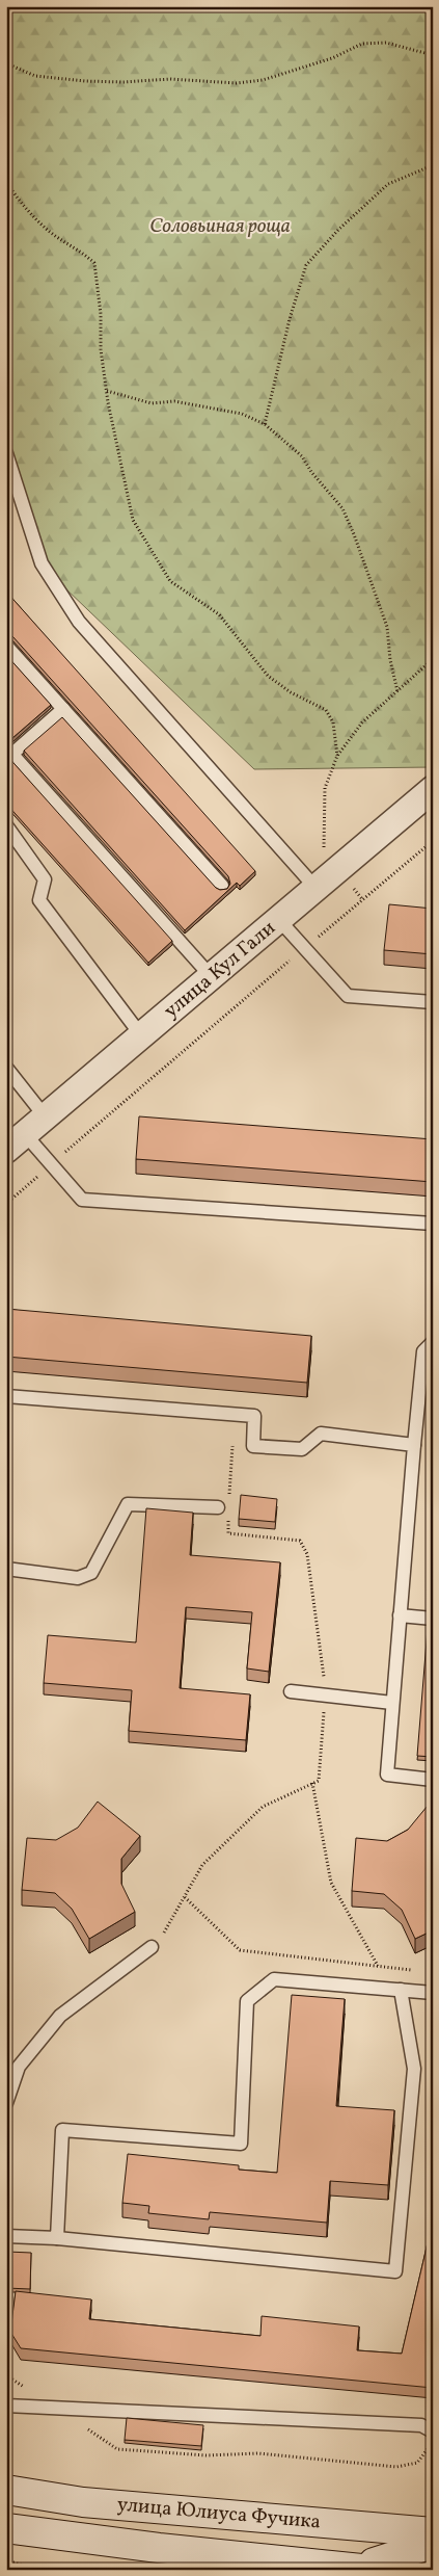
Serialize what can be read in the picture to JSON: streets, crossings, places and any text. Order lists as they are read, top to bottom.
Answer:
{
  "streets": {
    "main road": ["улица Юлиуса Фучика"],
    "street": ["улица Кул Гали"]
  },
  "parks": ["Соловьиная роща"]
}
